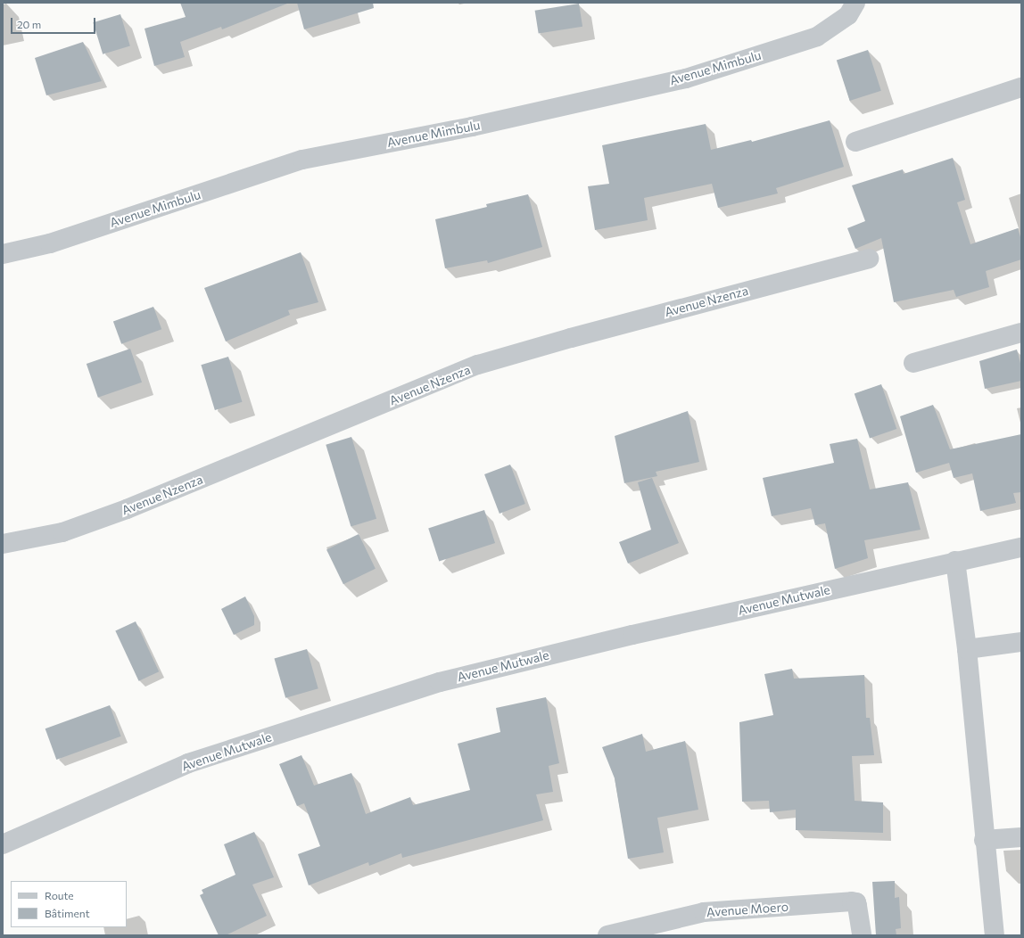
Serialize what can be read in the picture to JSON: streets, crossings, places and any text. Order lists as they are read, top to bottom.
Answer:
{
  "streets": {
    "street": [
      "Avenue Mimbulu",
      "Avenue Nzenza",
      "Avenue Mutwale",
      "Avenue Moero"
    ]
  },
  "legend": ["Route", "Bâtiment"],
  "scale_bar": "20 m"
}
